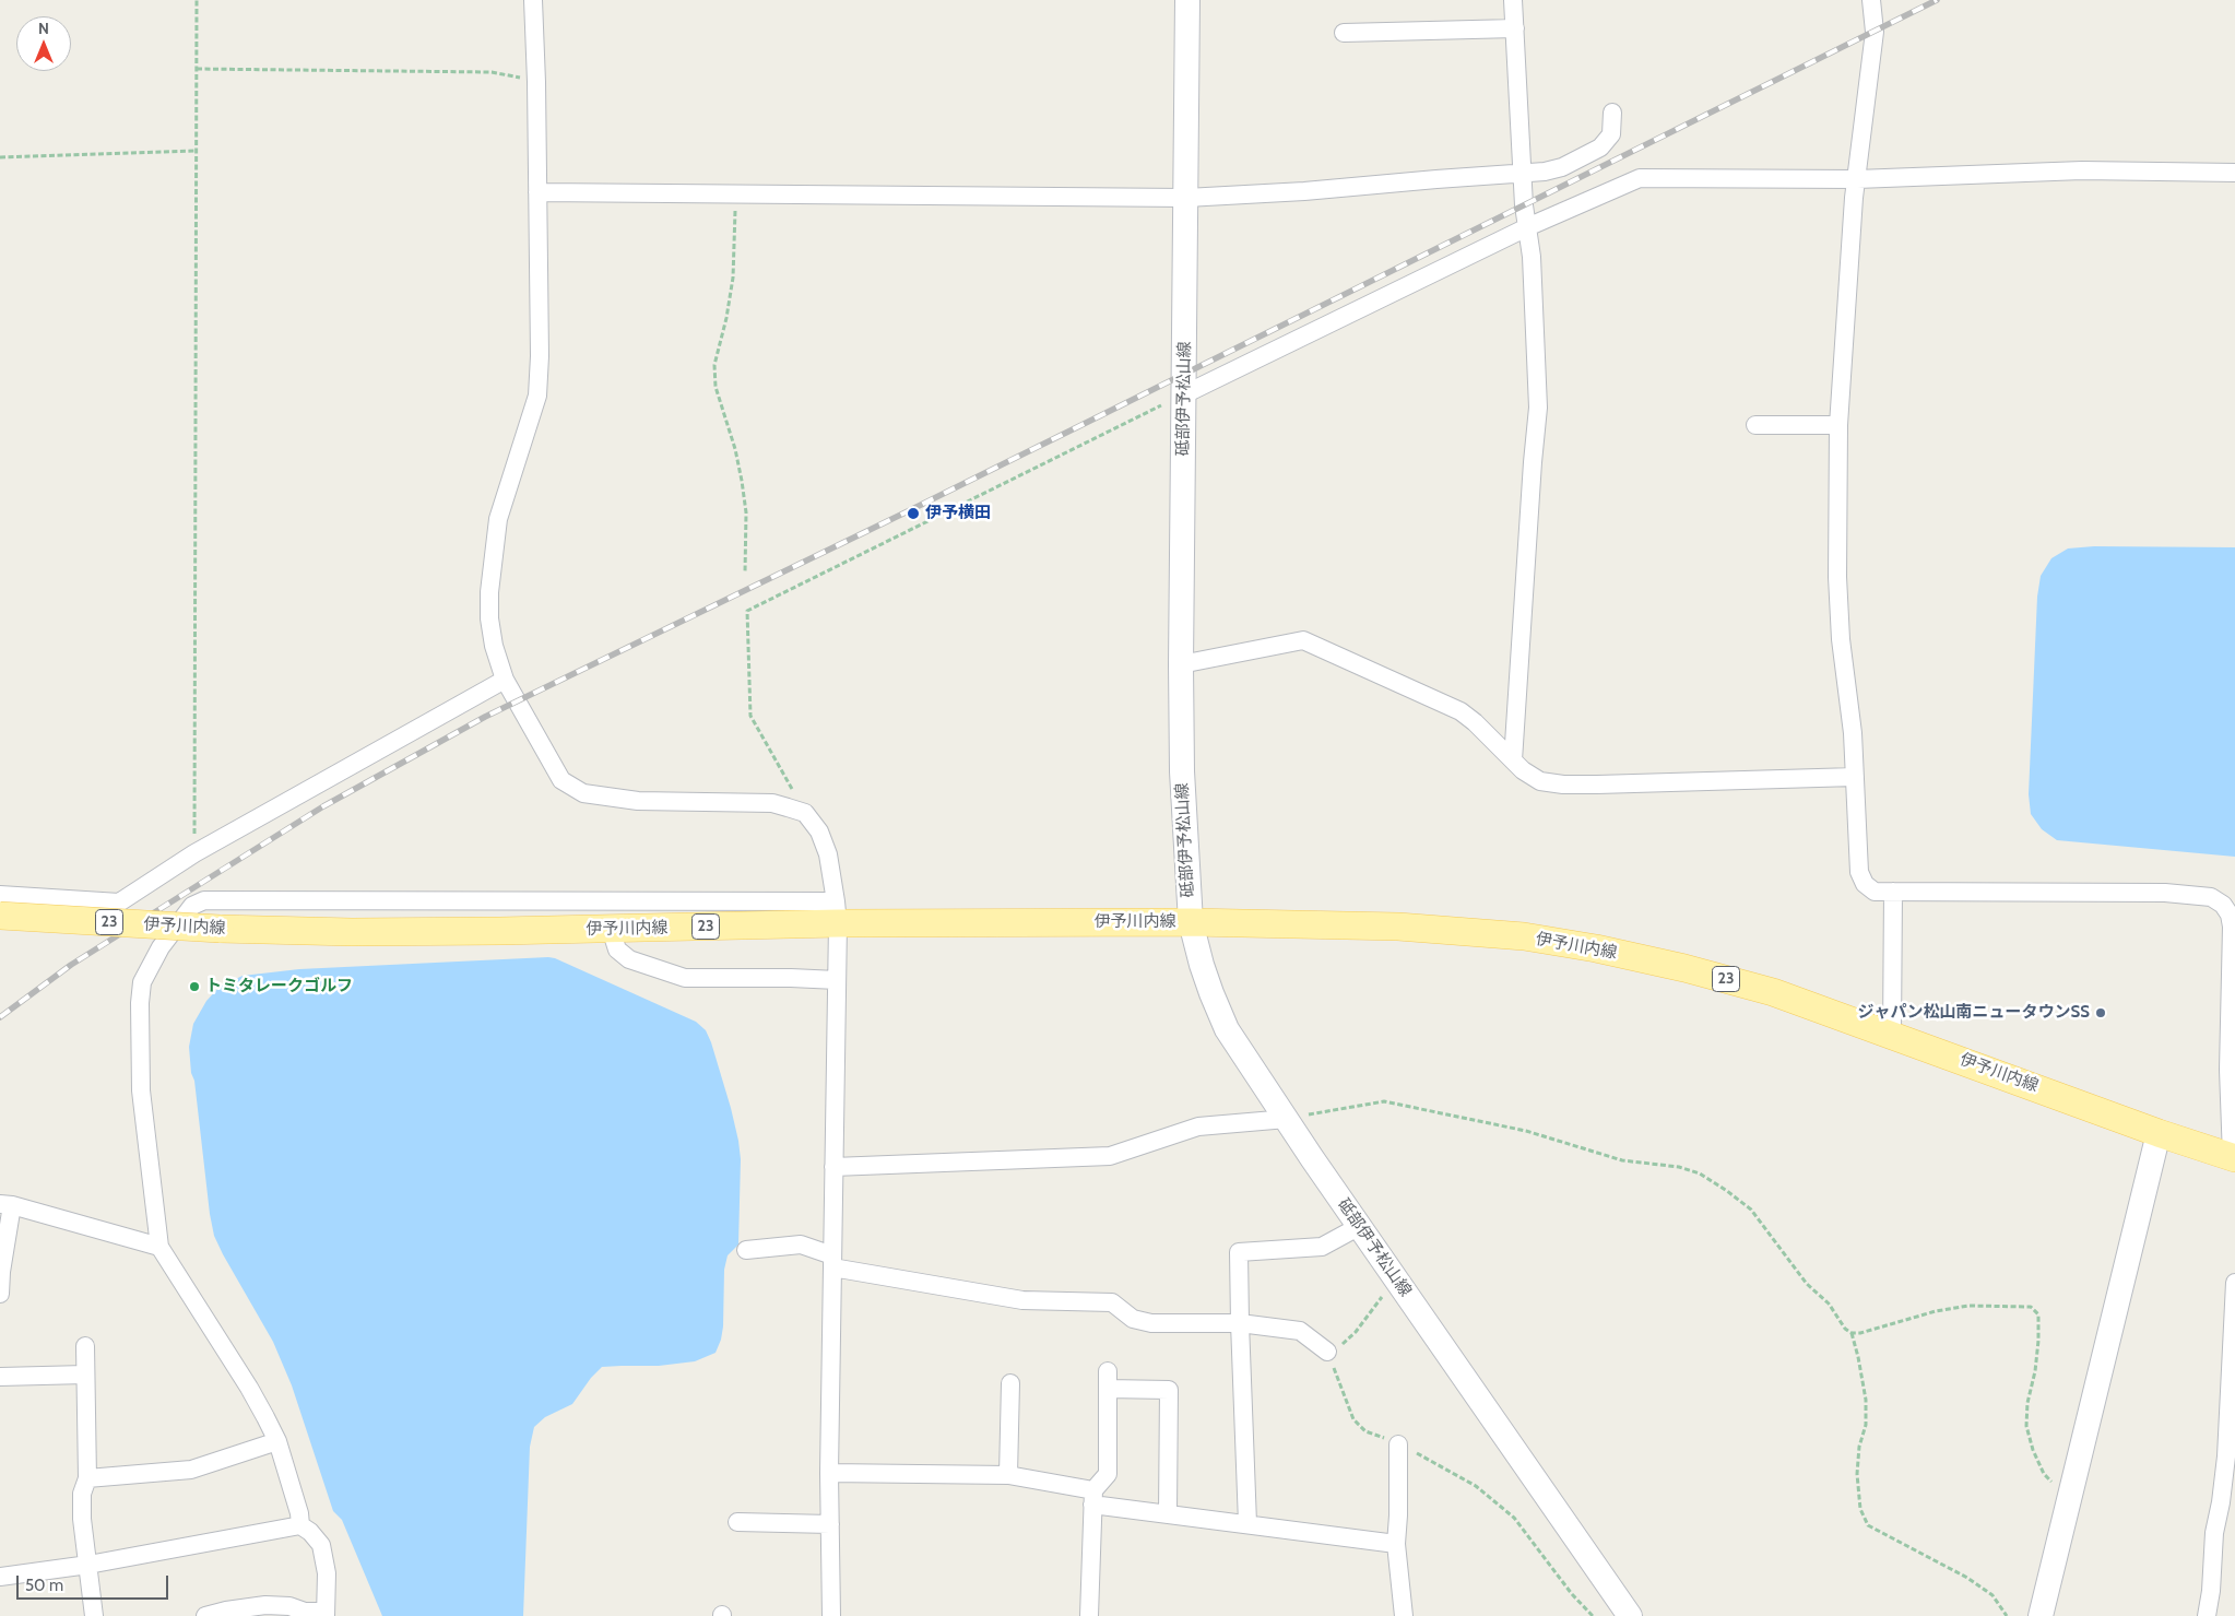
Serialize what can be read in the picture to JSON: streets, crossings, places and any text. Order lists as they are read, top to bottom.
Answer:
{
  "streets": {
    "main road": ["砥部伊予松山線", "23", "伊予川内線"]
  },
  "crossings": [
    ["砥部伊予松山線", "伊予川内線"]
  ],
  "places": ["伊予横田", "トミタレークゴルフ", "ジャパン松山南ニュータウンSS"],
  "scale_bar": "50 m",
  "north": "top"
}
